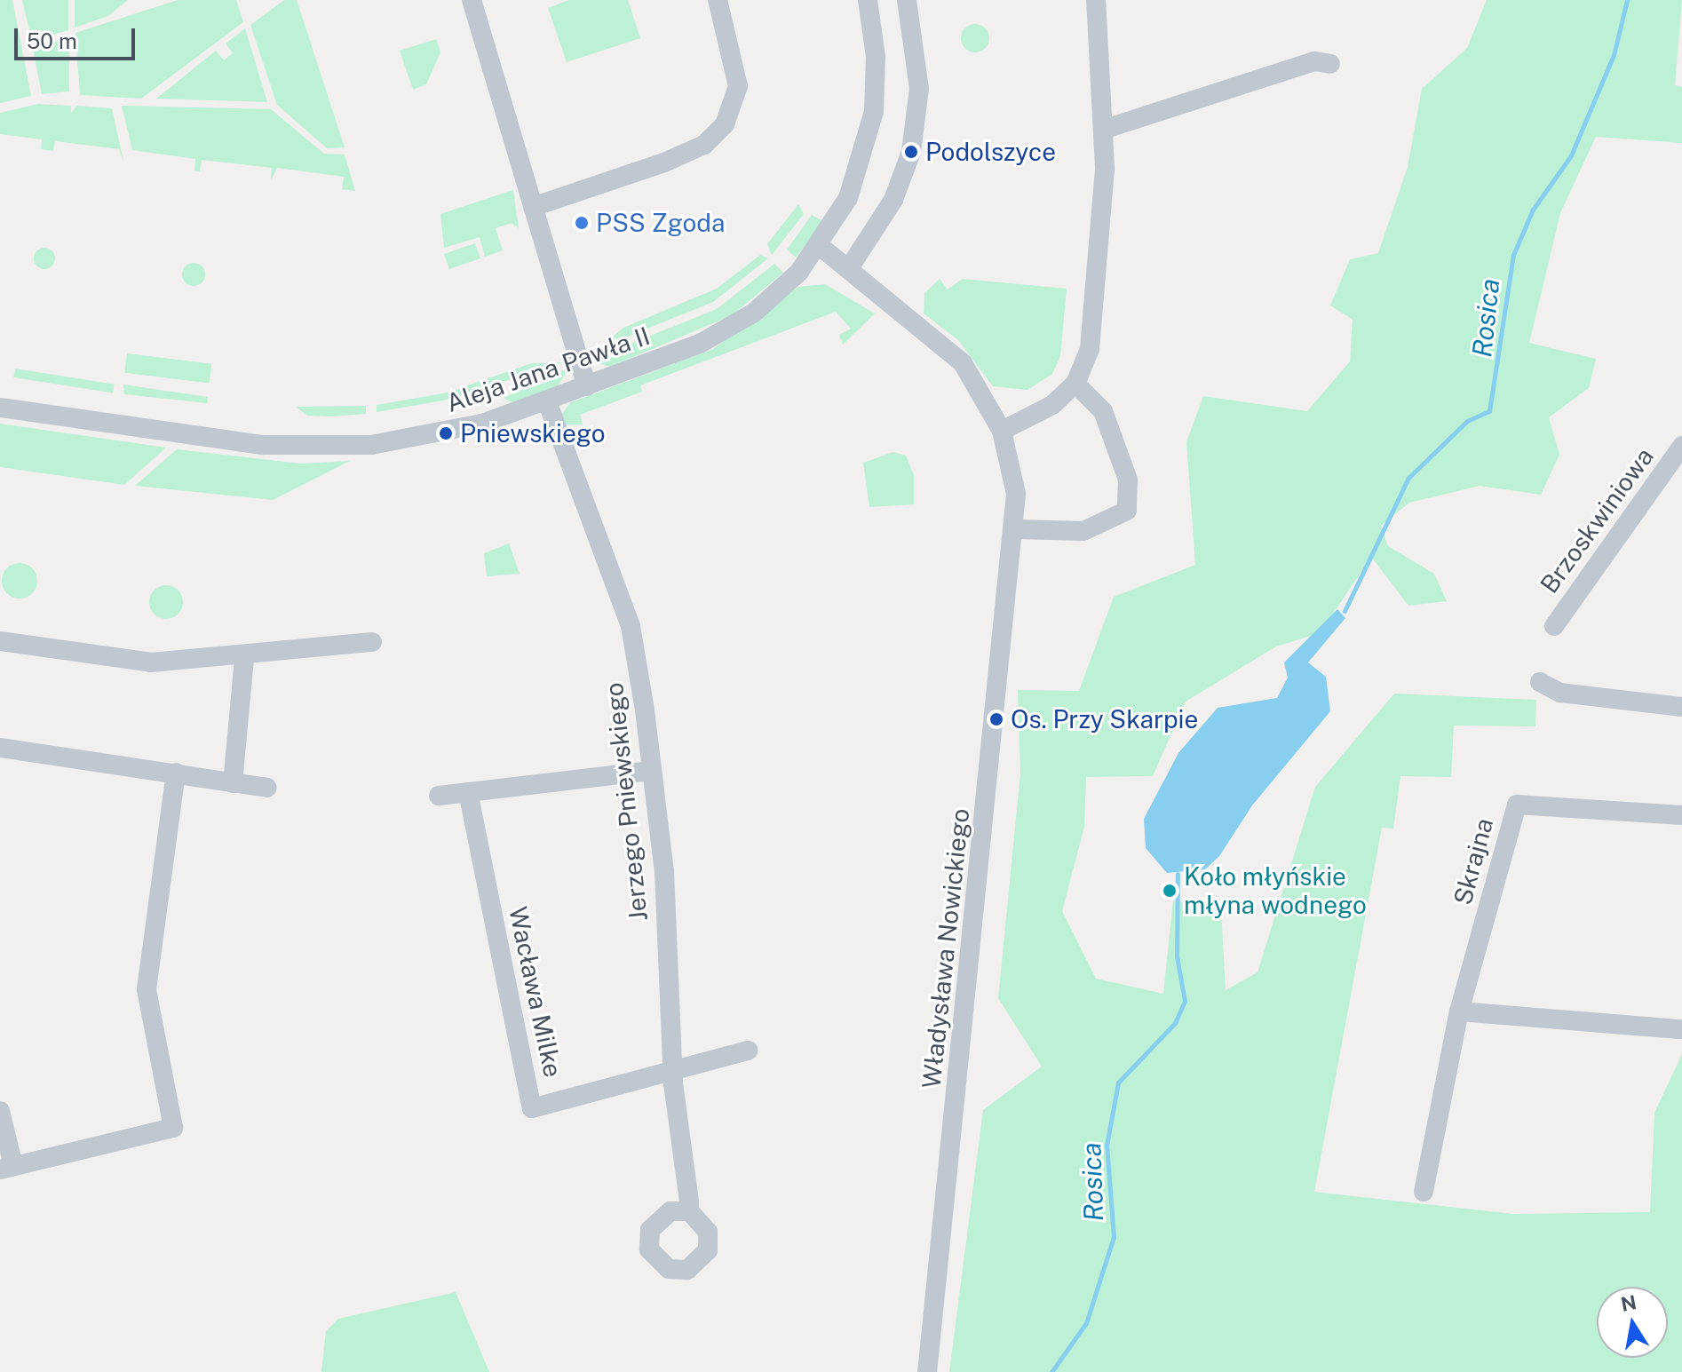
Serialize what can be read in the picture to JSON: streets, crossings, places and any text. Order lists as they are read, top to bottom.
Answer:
{
  "streets": {
    "street": [
      "Aleja Jana Pawła II",
      "Brzoskwiniowa",
      "Jerzego Pniewskiego",
      "Skrajna",
      "Władysława Nowickiego",
      "Wacława Milke"
    ]
  },
  "crossings": [
    ["Aleja Jana Pawła II", "Jerzego Pniewskiego"],
    ["Aleja Jana Pawła II", "Władysława Nowickiego"],
    ["Jerzego Pniewskiego", "Wacława Milke"]
  ],
  "water": ["Rosica"],
  "places": [
    "Podolszyce",
    "PSS Zgoda",
    "Pniewskiego",
    "Os. Przy Skarpie",
    "Koło młyńskie młyna wodnego"
  ],
  "scale_bar": "50 m",
  "north": "top"
}
